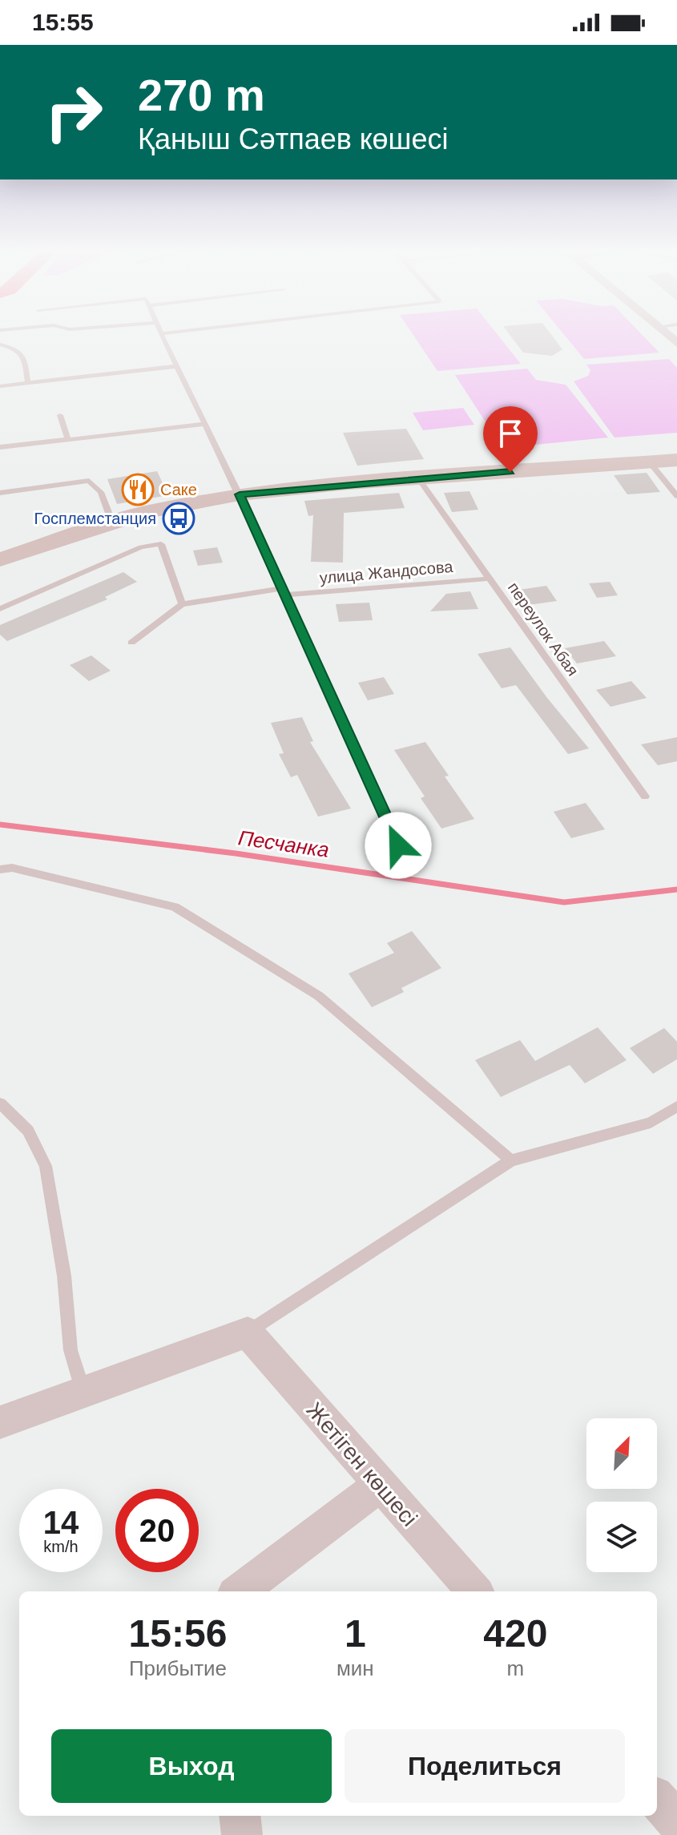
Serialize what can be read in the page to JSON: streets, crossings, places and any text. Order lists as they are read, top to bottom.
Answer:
{
  "streets": {
    "street": ["Жетіген көшесі"],
    "lane": ["улица Жандосова", "переулок Абая"]
  },
  "crossings": [
    ["улица Жандосова", "переулок Абая"]
  ],
  "water": ["Песчанка"],
  "places": {
    "restaurant": ["Саке"],
    "bus stop": ["Госплемстанция"]
  },
  "north": "top right",
  "page": {
    "status": "15:55",
    "turn": ["270 m", "Қаныш Сәтпаев көшесі"],
    "speed": "14 km/h",
    "limit": "20",
    "eta": [
      "15:56",
      "Прибытие",
      "1",
      "мин",
      "420",
      "m"
    ],
    "buttons": ["Выход", "Поделиться"]
  }
}
